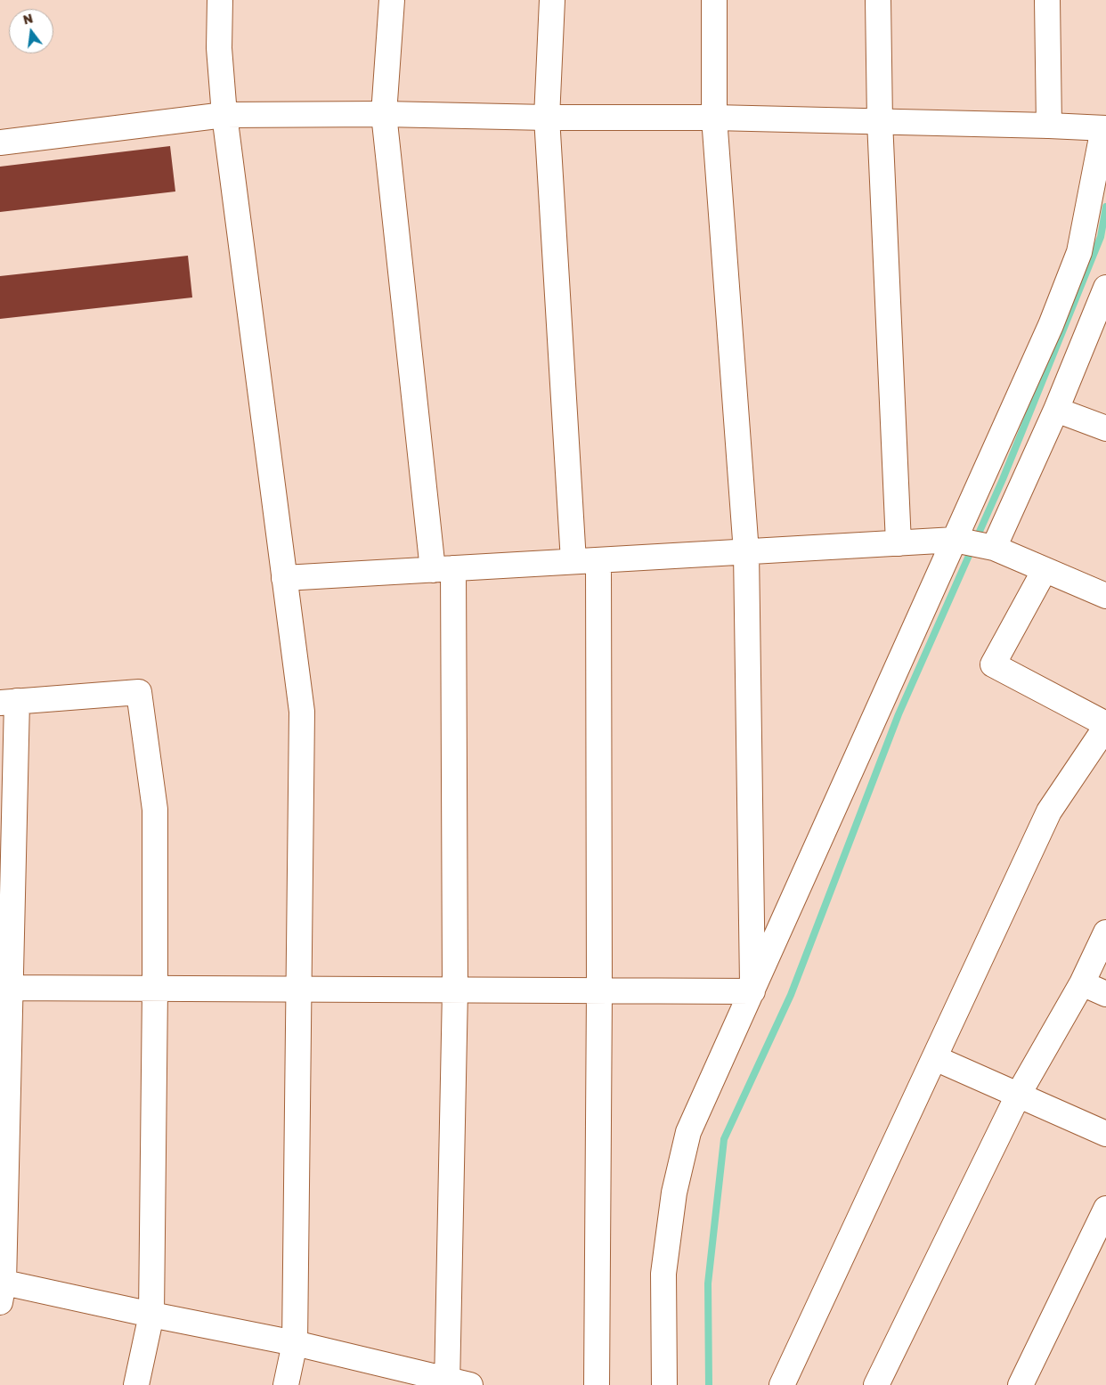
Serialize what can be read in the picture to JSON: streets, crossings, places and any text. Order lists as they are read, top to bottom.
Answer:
{
  "north": "top"
}
